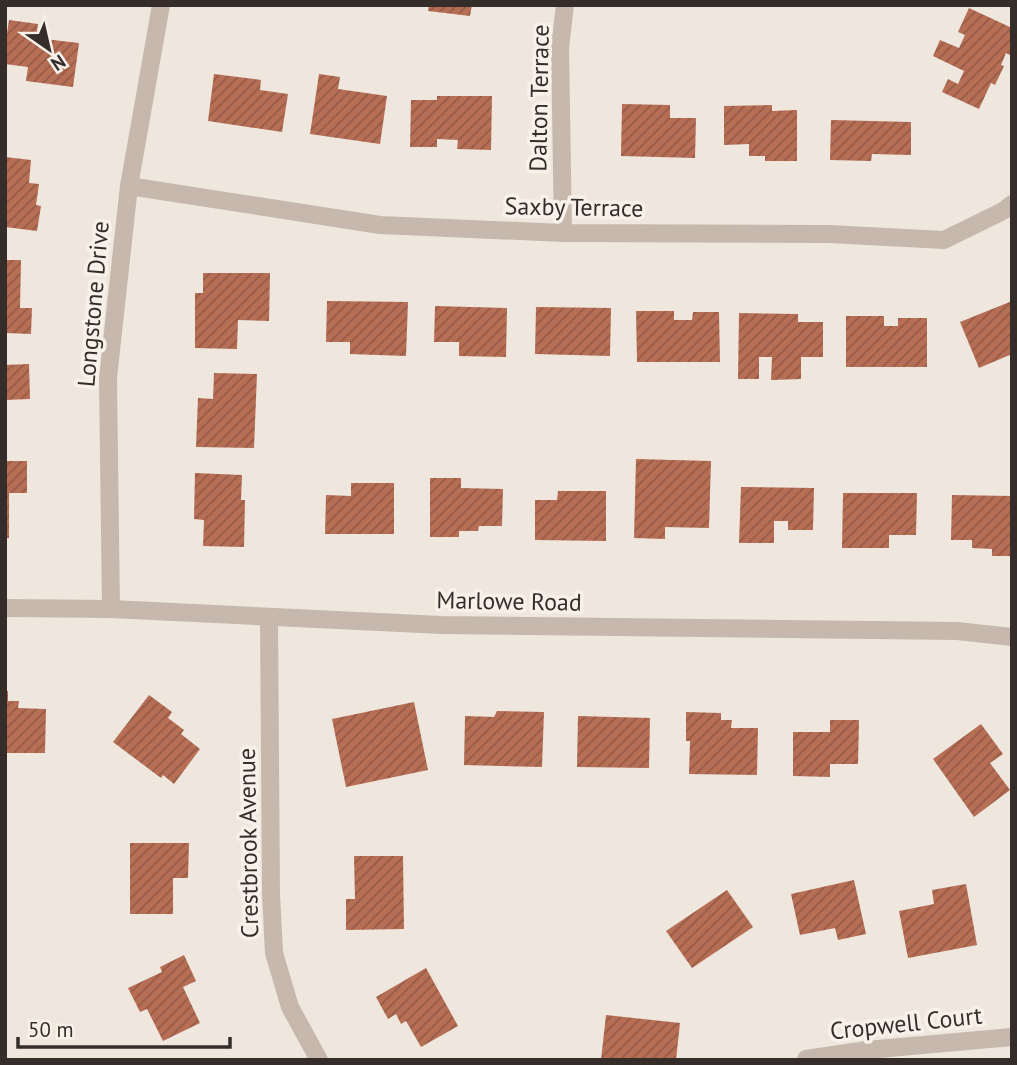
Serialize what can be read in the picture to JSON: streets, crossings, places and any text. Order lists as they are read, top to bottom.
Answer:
{
  "streets": {
    "street": [
      "Dalton Terrace",
      "Saxby Terrace",
      "Longstone Drive",
      "Marlowe Road",
      "Crestbrook Avenue",
      "Cropwell Court"
    ]
  },
  "crossings": [
    ["Dalton Terrace", "Saxby Terrace"],
    ["Saxby Terrace", "Longstone Drive"],
    ["Longstone Drive", "Marlowe Road"],
    ["Marlowe Road", "Crestbrook Avenue"]
  ],
  "scale_bar": "50 m",
  "north": "bottom right"
}
